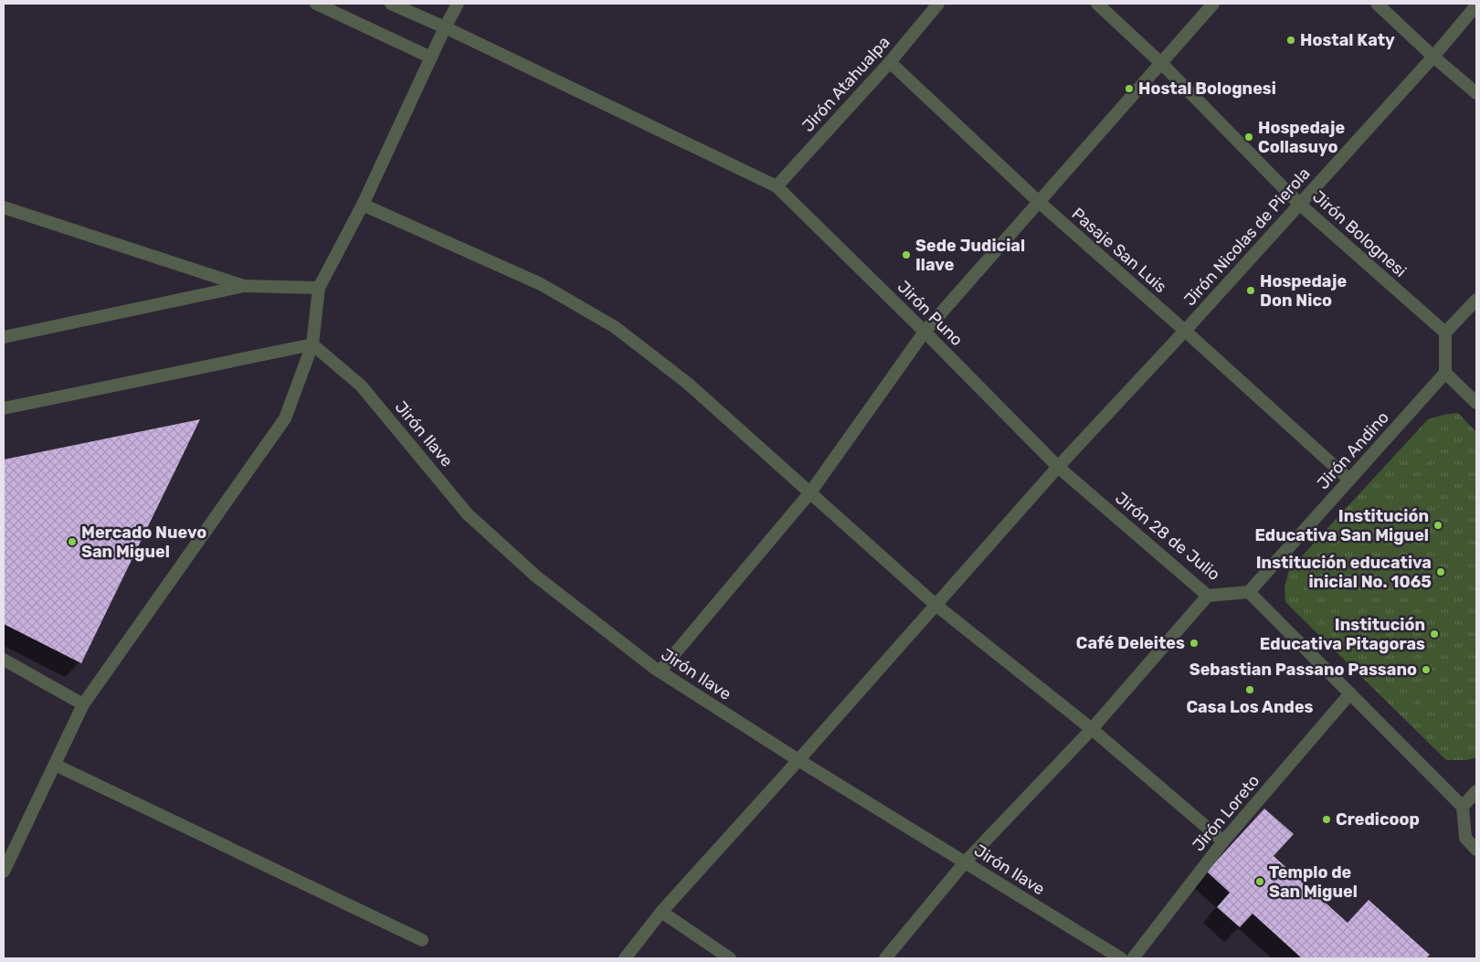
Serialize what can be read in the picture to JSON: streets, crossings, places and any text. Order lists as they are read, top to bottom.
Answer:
{
  "streets": {
    "street": [
      "Jirón Atahualpa",
      "Jirón Bolognesi",
      "Jirón Nicolas de Pierola",
      "Pasaje San Luis",
      "Jirón Puno",
      "Jirón Ilave",
      "Jirón Andino",
      "Jirón 28 de Julio",
      "Jirón Loreto"
    ]
  },
  "crossings": [
    ["Jirón Atahualpa", "Pasaje San Luis"],
    ["Jirón Atahualpa", "Jirón Puno"],
    ["Jirón Bolognesi", "Jirón Nicolas de Pierola"],
    ["Jirón Nicolas de Pierola", "Pasaje San Luis"],
    ["Jirón Nicolas de Pierola", "Jirón Puno"],
    ["Jirón Nicolas de Pierola", "Jirón Ilave"],
    ["Jirón Nicolas de Pierola", "Jirón 28 de Julio"],
    ["Pasaje San Luis", "Jirón Andino"],
    ["Jirón Puno", "Jirón 28 de Julio"],
    ["Jirón Andino", "Jirón 28 de Julio"]
  ],
  "places": [
    "Hostal Katy",
    "Hostal Bolognesi",
    "Hospedaje Collasuyo",
    "Sede Judicial Ilave",
    "Hospedaje Don Nico",
    "Institución Educativa San Miguel",
    "Mercado Nuevo San Miguel",
    "Institución educativa inicial No. 1065",
    "Institución Educativa Pitagoras",
    "Café Deleites",
    "Sebastian Passano Passano",
    "Casa Los Andes",
    "Credicoop",
    "Templo de San Miguel"
  ]
}
